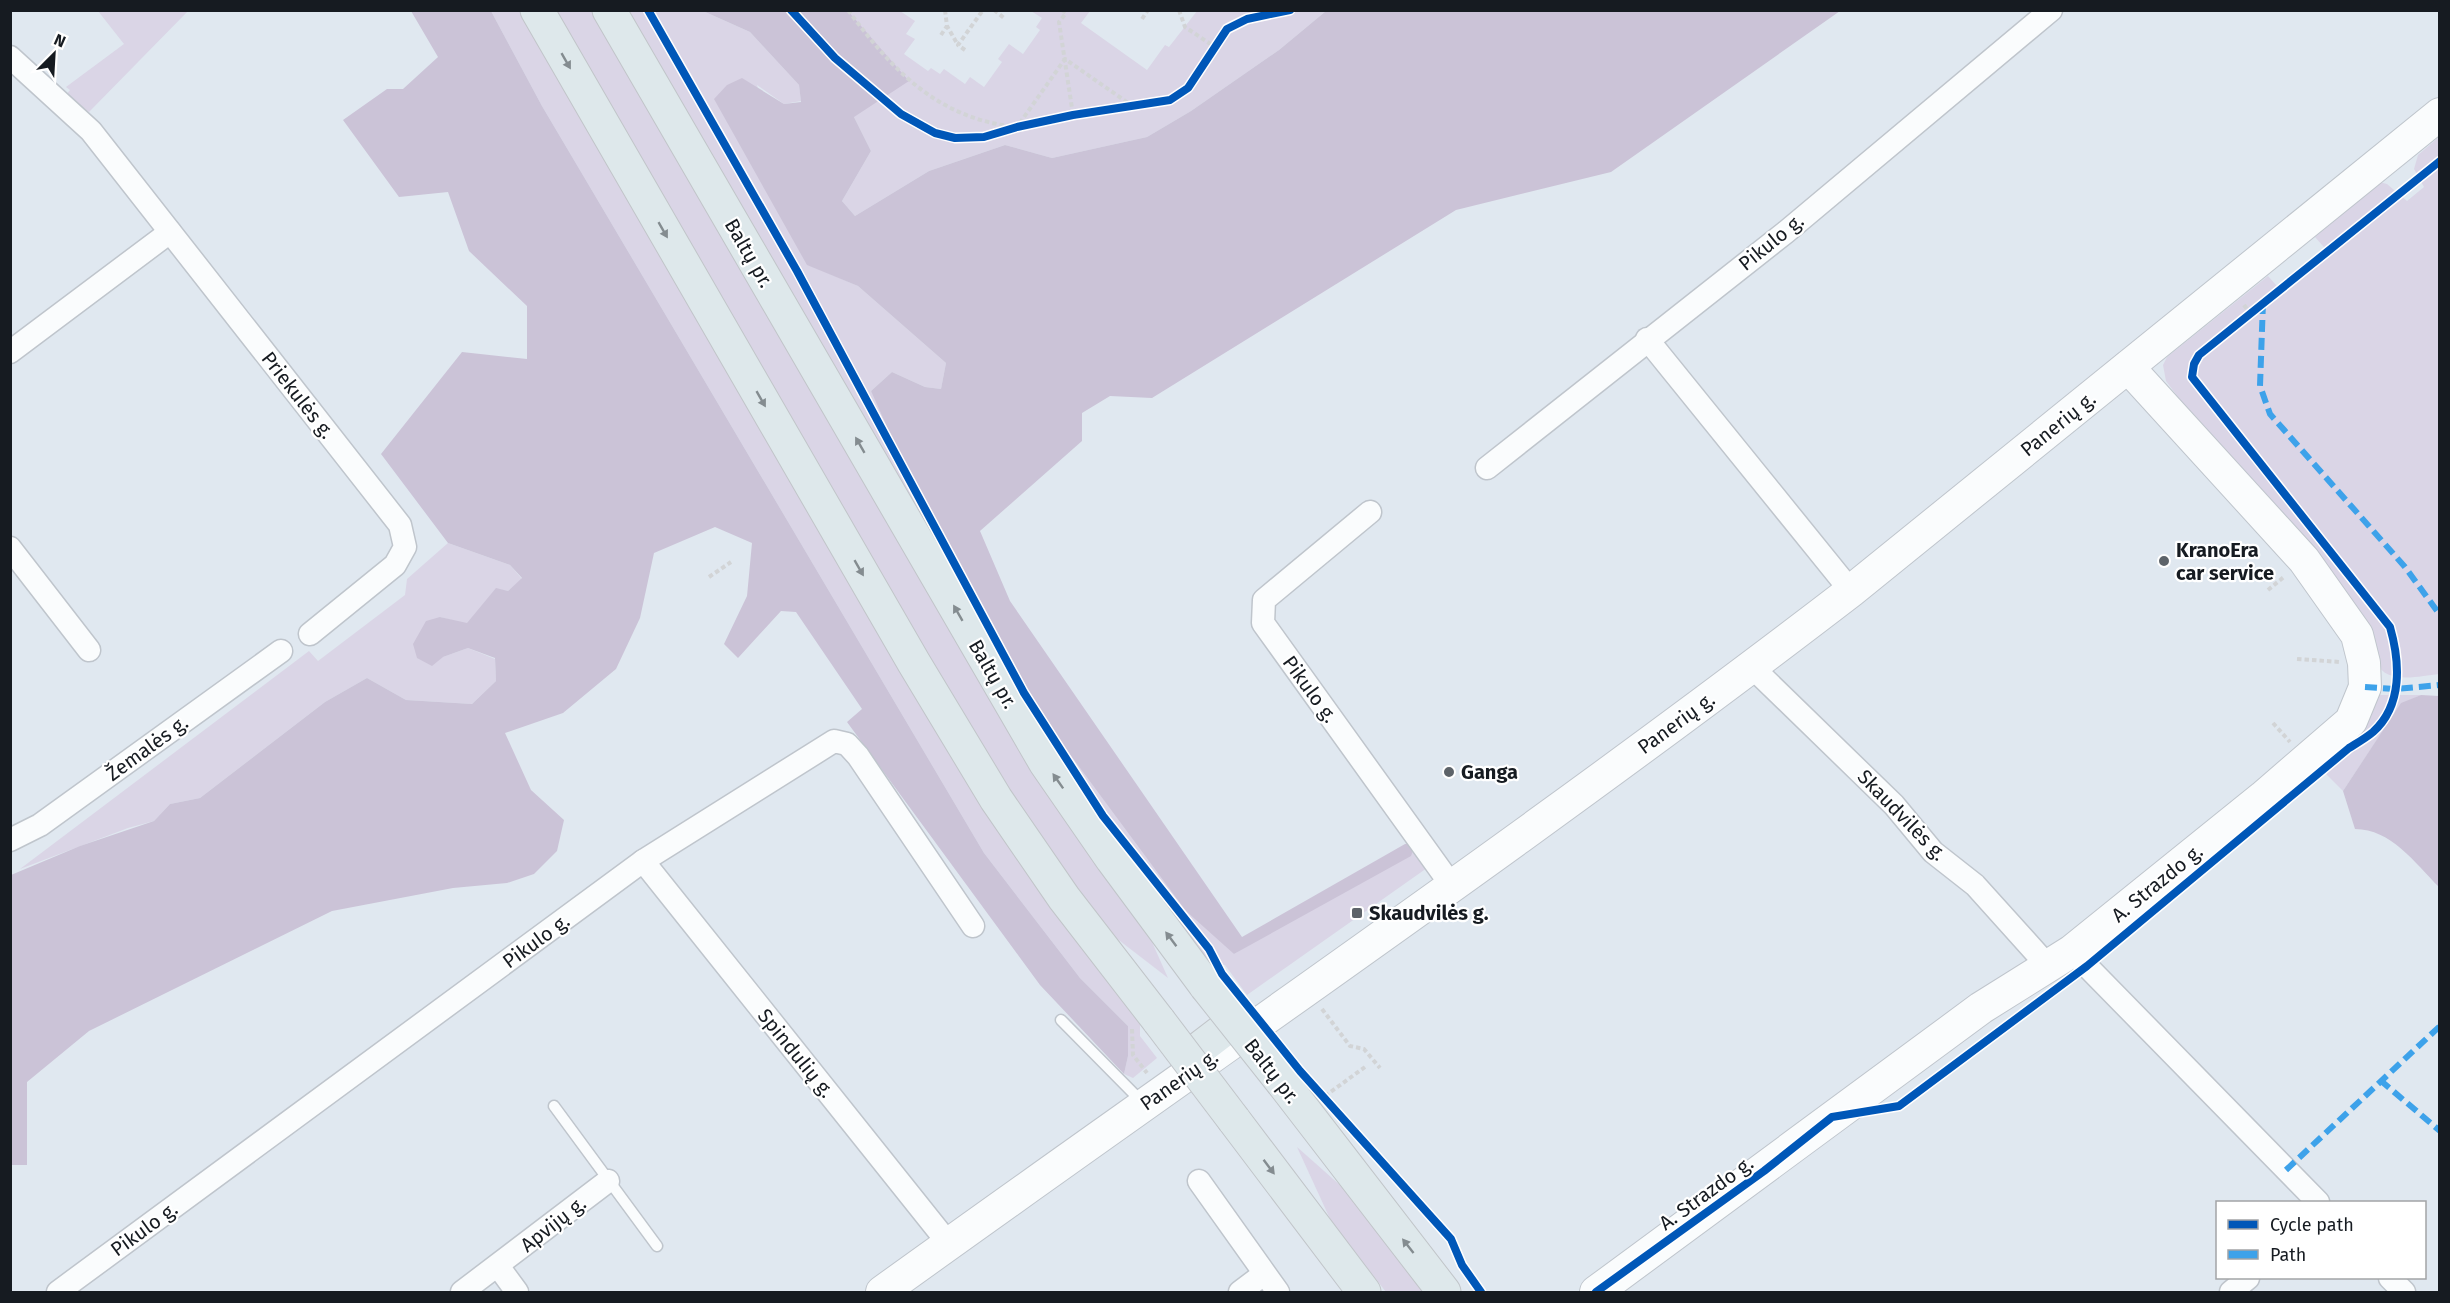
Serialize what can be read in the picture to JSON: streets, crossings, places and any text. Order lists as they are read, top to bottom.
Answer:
{
  "streets": {
    "main road": ["Baltų pr.", "Panerių g.", "A. Strazdo g."],
    "street": [
      "Pikulo g.",
      "Priekulės g.",
      "Žemalės g.",
      "Skaudvilės g.",
      "Spindulių g.",
      "Apvijų g."
    ]
  },
  "crossings": [
    ["Pikulo g.", "Panerių g."],
    ["Pikulo g.", "Spindulių g."],
    ["Panerių g.", "Skaudvilės g."],
    ["Panerių g.", "A. Strazdo g."],
    ["Panerių g.", "Spindulių g."],
    ["Skaudvilės g.", "A. Strazdo g."]
  ],
  "places": {
    "other": ["KranoEra car service", "Ganga"],
    "transit": ["Skaudvilės g."]
  },
  "legend": ["Cycle path", "Path"],
  "north": "top right"
}
